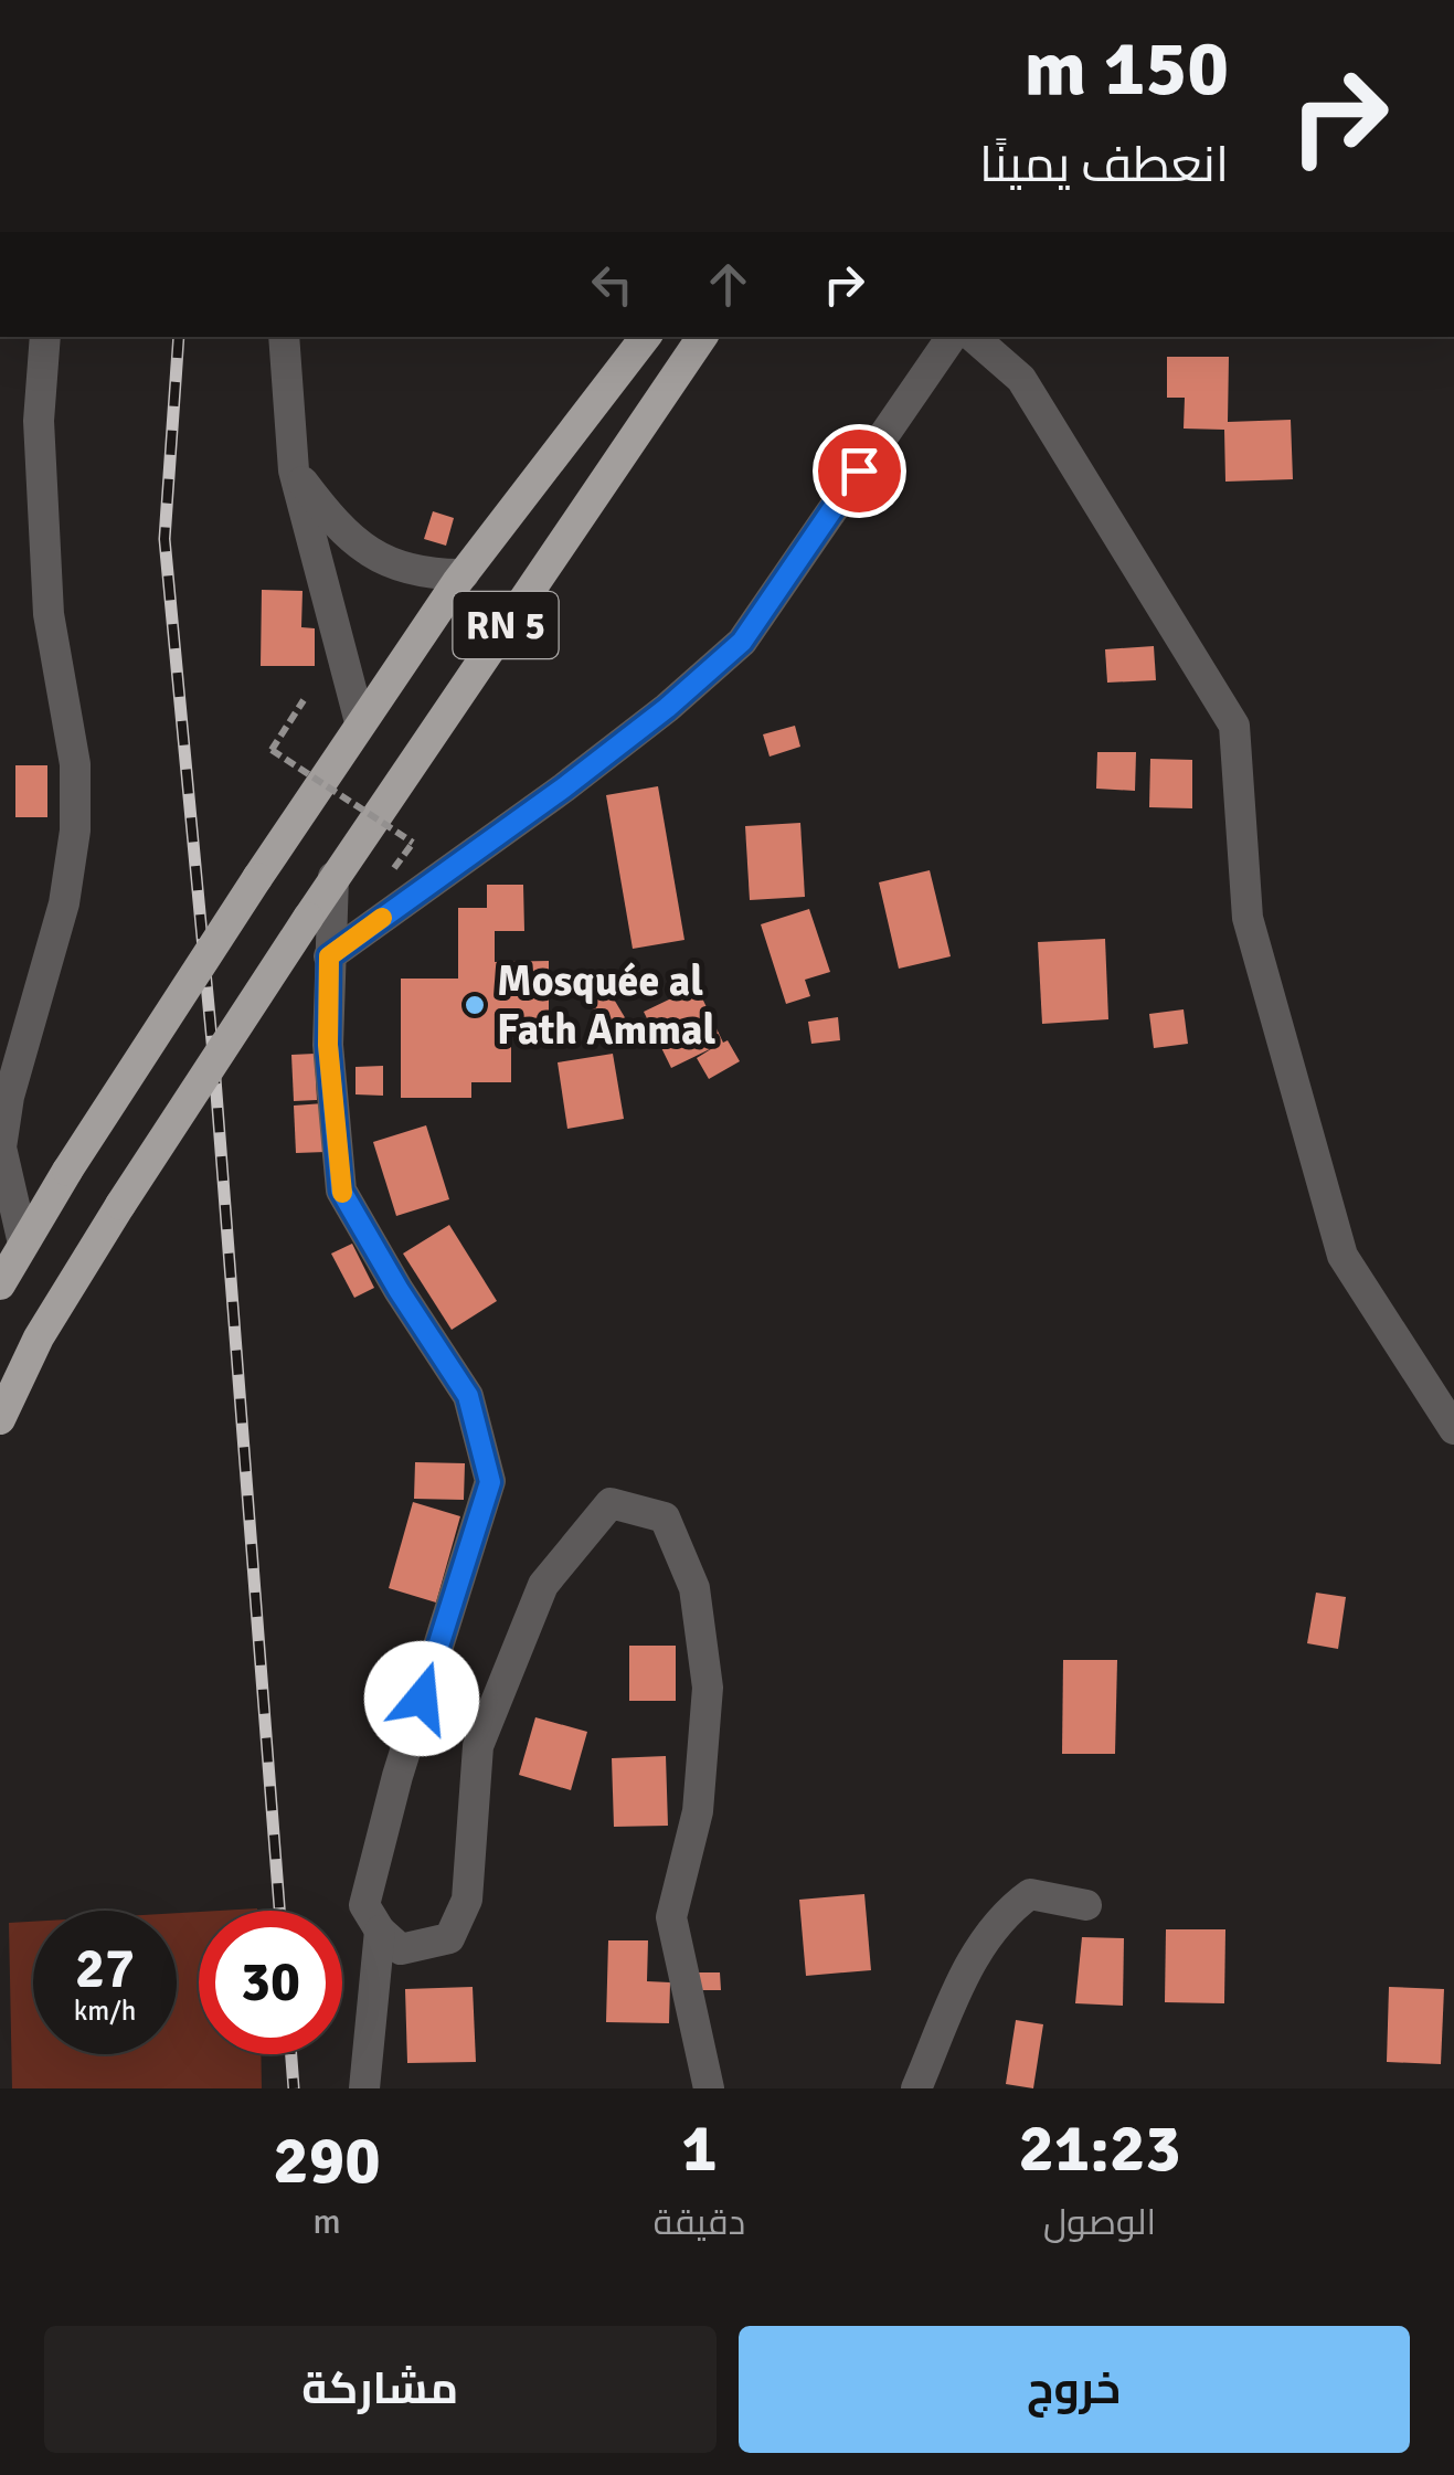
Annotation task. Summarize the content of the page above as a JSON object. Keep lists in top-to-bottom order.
{
  "streets": {
    "highway": ["RN 5"]
  },
  "places": ["Mosquée al Fath Ammal"],
  "page": {
    "turn": ["150 m", "انعطف يمينًا"],
    "speed": "27 km/h",
    "limit": "30",
    "eta": [
      "21:23",
      "الوصول",
      "1",
      "دقيقة",
      "290",
      "m"
    ],
    "buttons": ["خروج", "مشاركة"]
  }
}
